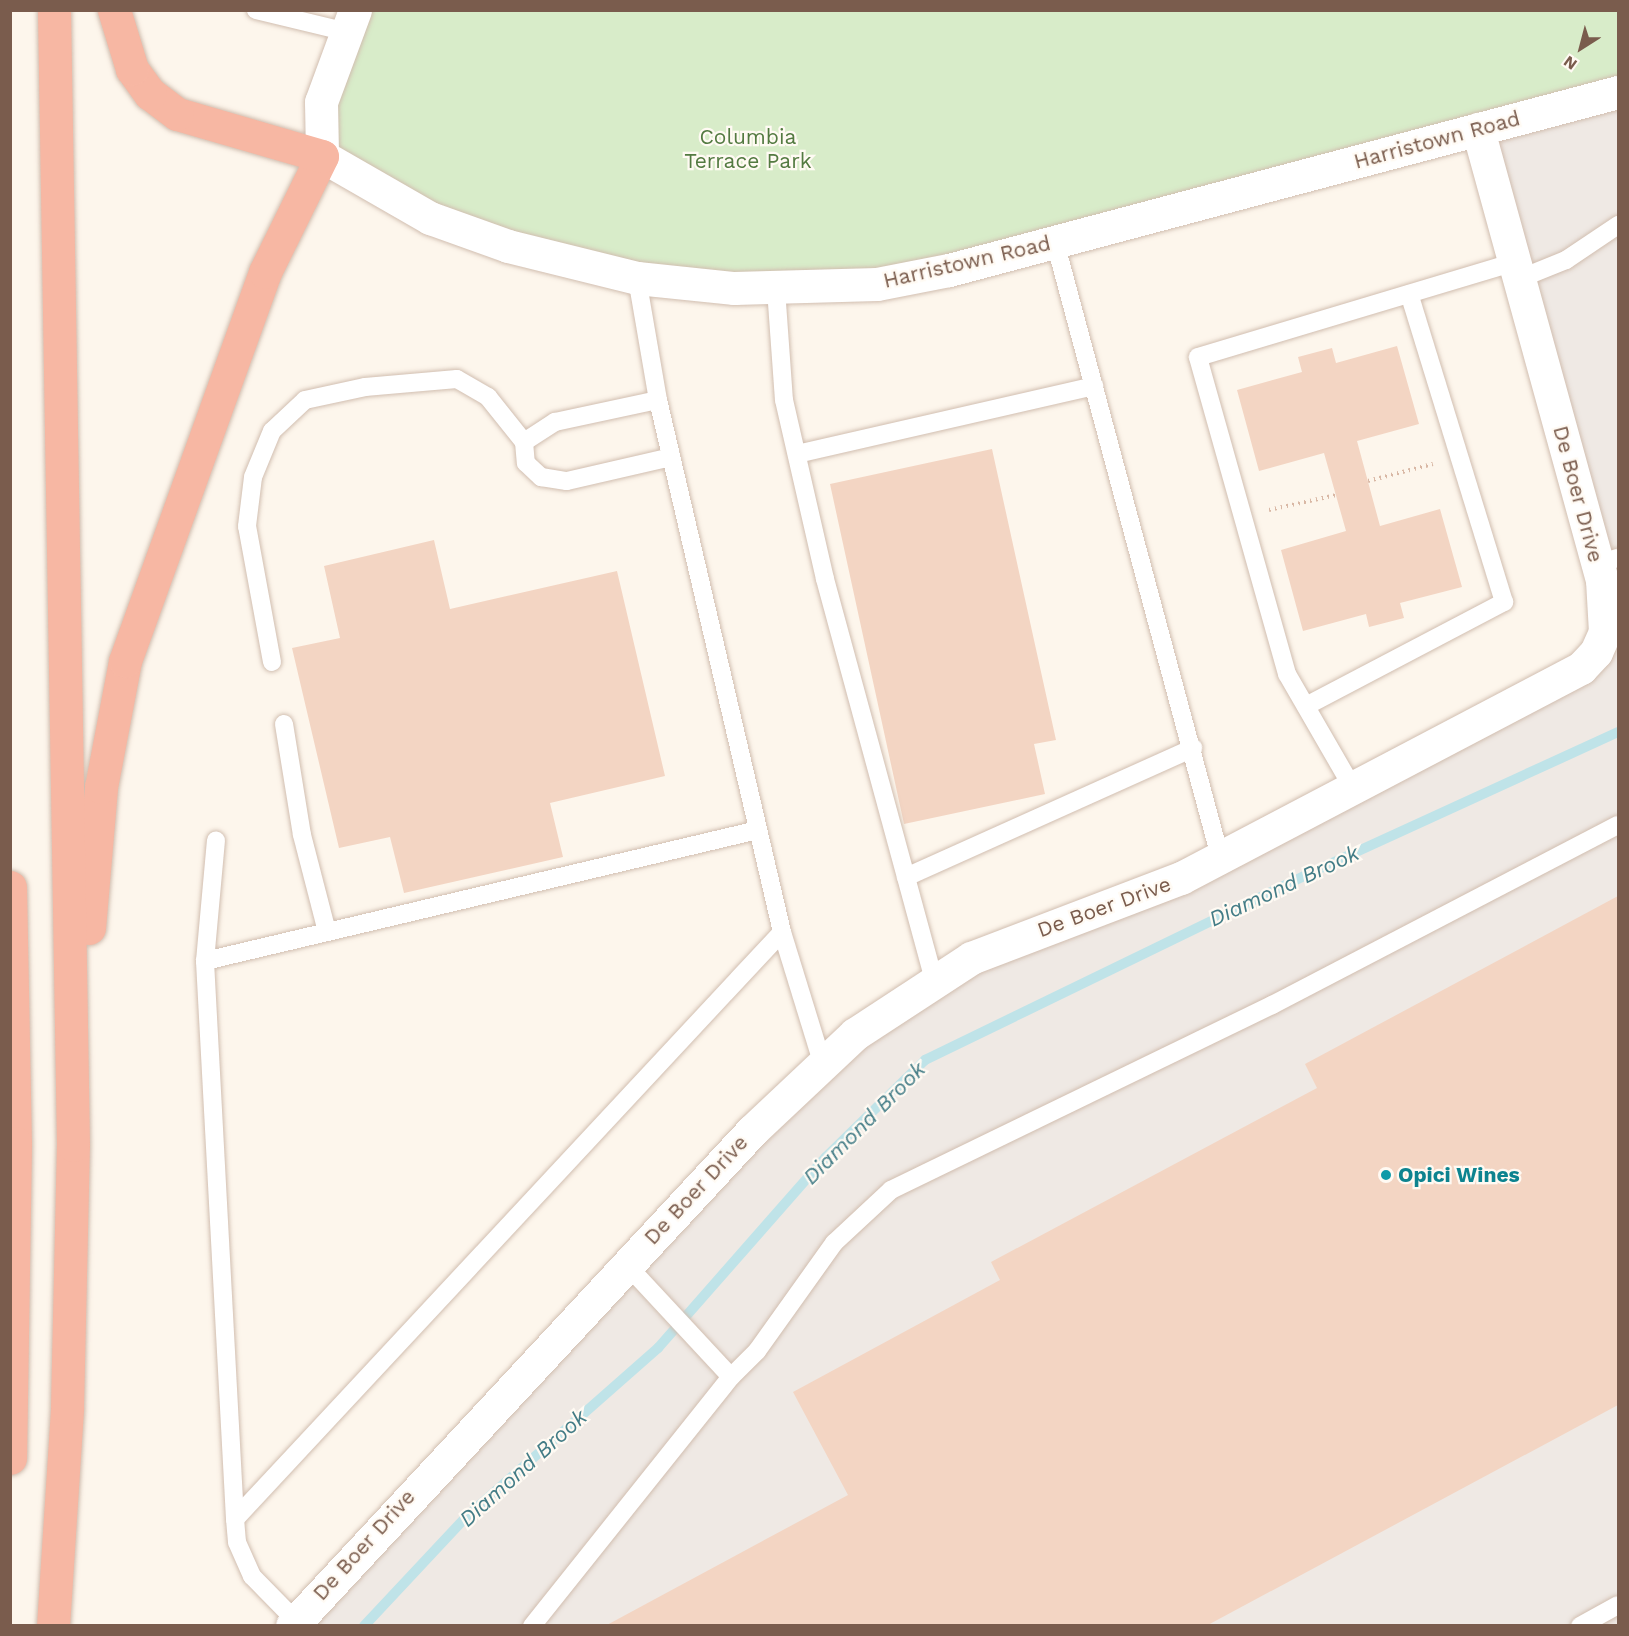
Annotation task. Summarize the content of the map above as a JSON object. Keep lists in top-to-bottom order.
{
  "streets": {
    "street": ["Harristown Road", "De Boer Drive"]
  },
  "crossings": [
    ["Harristown Road", "De Boer Drive"]
  ],
  "water": ["Diamond Brook"],
  "parks": ["Columbia Terrace Park"],
  "places": ["Opici Wines"],
  "north": "bottom left"
}
